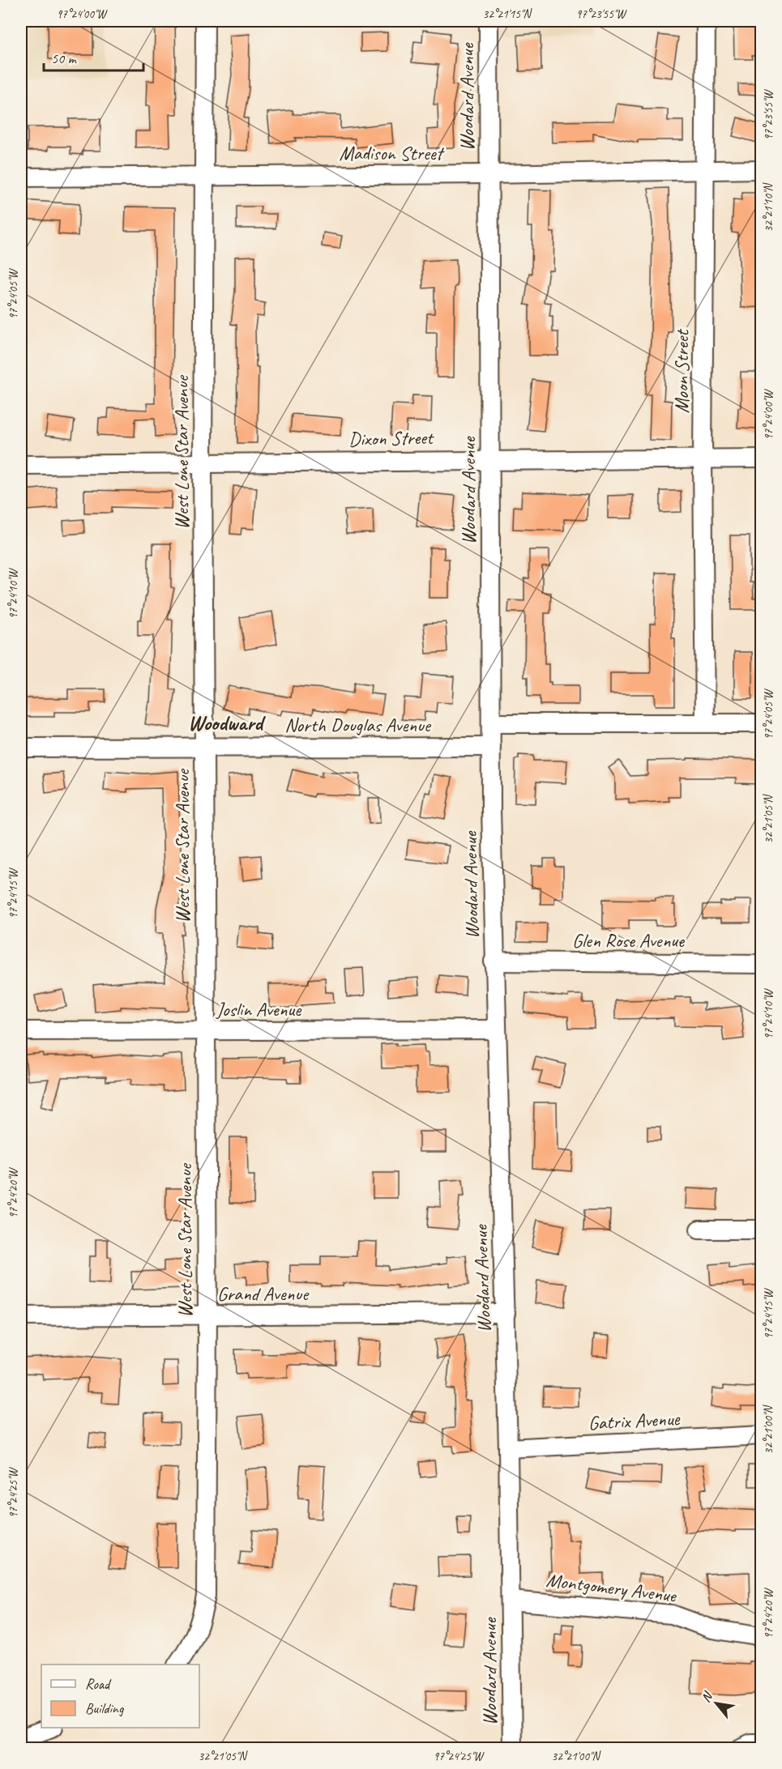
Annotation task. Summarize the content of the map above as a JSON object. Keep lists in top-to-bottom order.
{
  "streets": {
    "street": [
      "Woodard Avenue",
      "Madison Street",
      "Moon Street",
      "Dixon Street",
      "West Lone Star Avenue",
      "North Douglas Avenue",
      "Glen Rose Avenue",
      "Joslin Avenue",
      "Grand Avenue",
      "Gatrix Avenue",
      "Montgomery Avenue"
    ]
  },
  "crossings": [
    ["Woodard Avenue", "Madison Street"],
    ["Woodard Avenue", "Dixon Street"],
    ["Woodard Avenue", "North Douglas Avenue"],
    ["Woodard Avenue", "Glen Rose Avenue"],
    ["Woodard Avenue", "Joslin Avenue"],
    ["Woodard Avenue", "Grand Avenue"],
    ["Woodard Avenue", "Gatrix Avenue"],
    ["Woodard Avenue", "Montgomery Avenue"],
    ["Madison Street", "Moon Street"],
    ["Madison Street", "West Lone Star Avenue"],
    ["Moon Street", "Dixon Street"],
    ["Dixon Street", "West Lone Star Avenue"],
    ["West Lone Star Avenue", "North Douglas Avenue"],
    ["West Lone Star Avenue", "Joslin Avenue"],
    ["West Lone Star Avenue", "Grand Avenue"]
  ],
  "districts": ["Woodward"],
  "legend": ["Road", "Building"],
  "scale_bar": "50 m",
  "north": "top left",
  "coordinates": [
    "97°24'00\"W",
    "32°21'15\"N",
    "97°23'55\"W",
    "32°21'10\"N",
    "97°24'05\"W",
    "97°24'10\"W",
    "32°21'05\"N",
    "97°24'15\"W",
    "97°24'20\"W",
    "32°21'00\"N",
    "97°24'25\"W"
  ]
}
